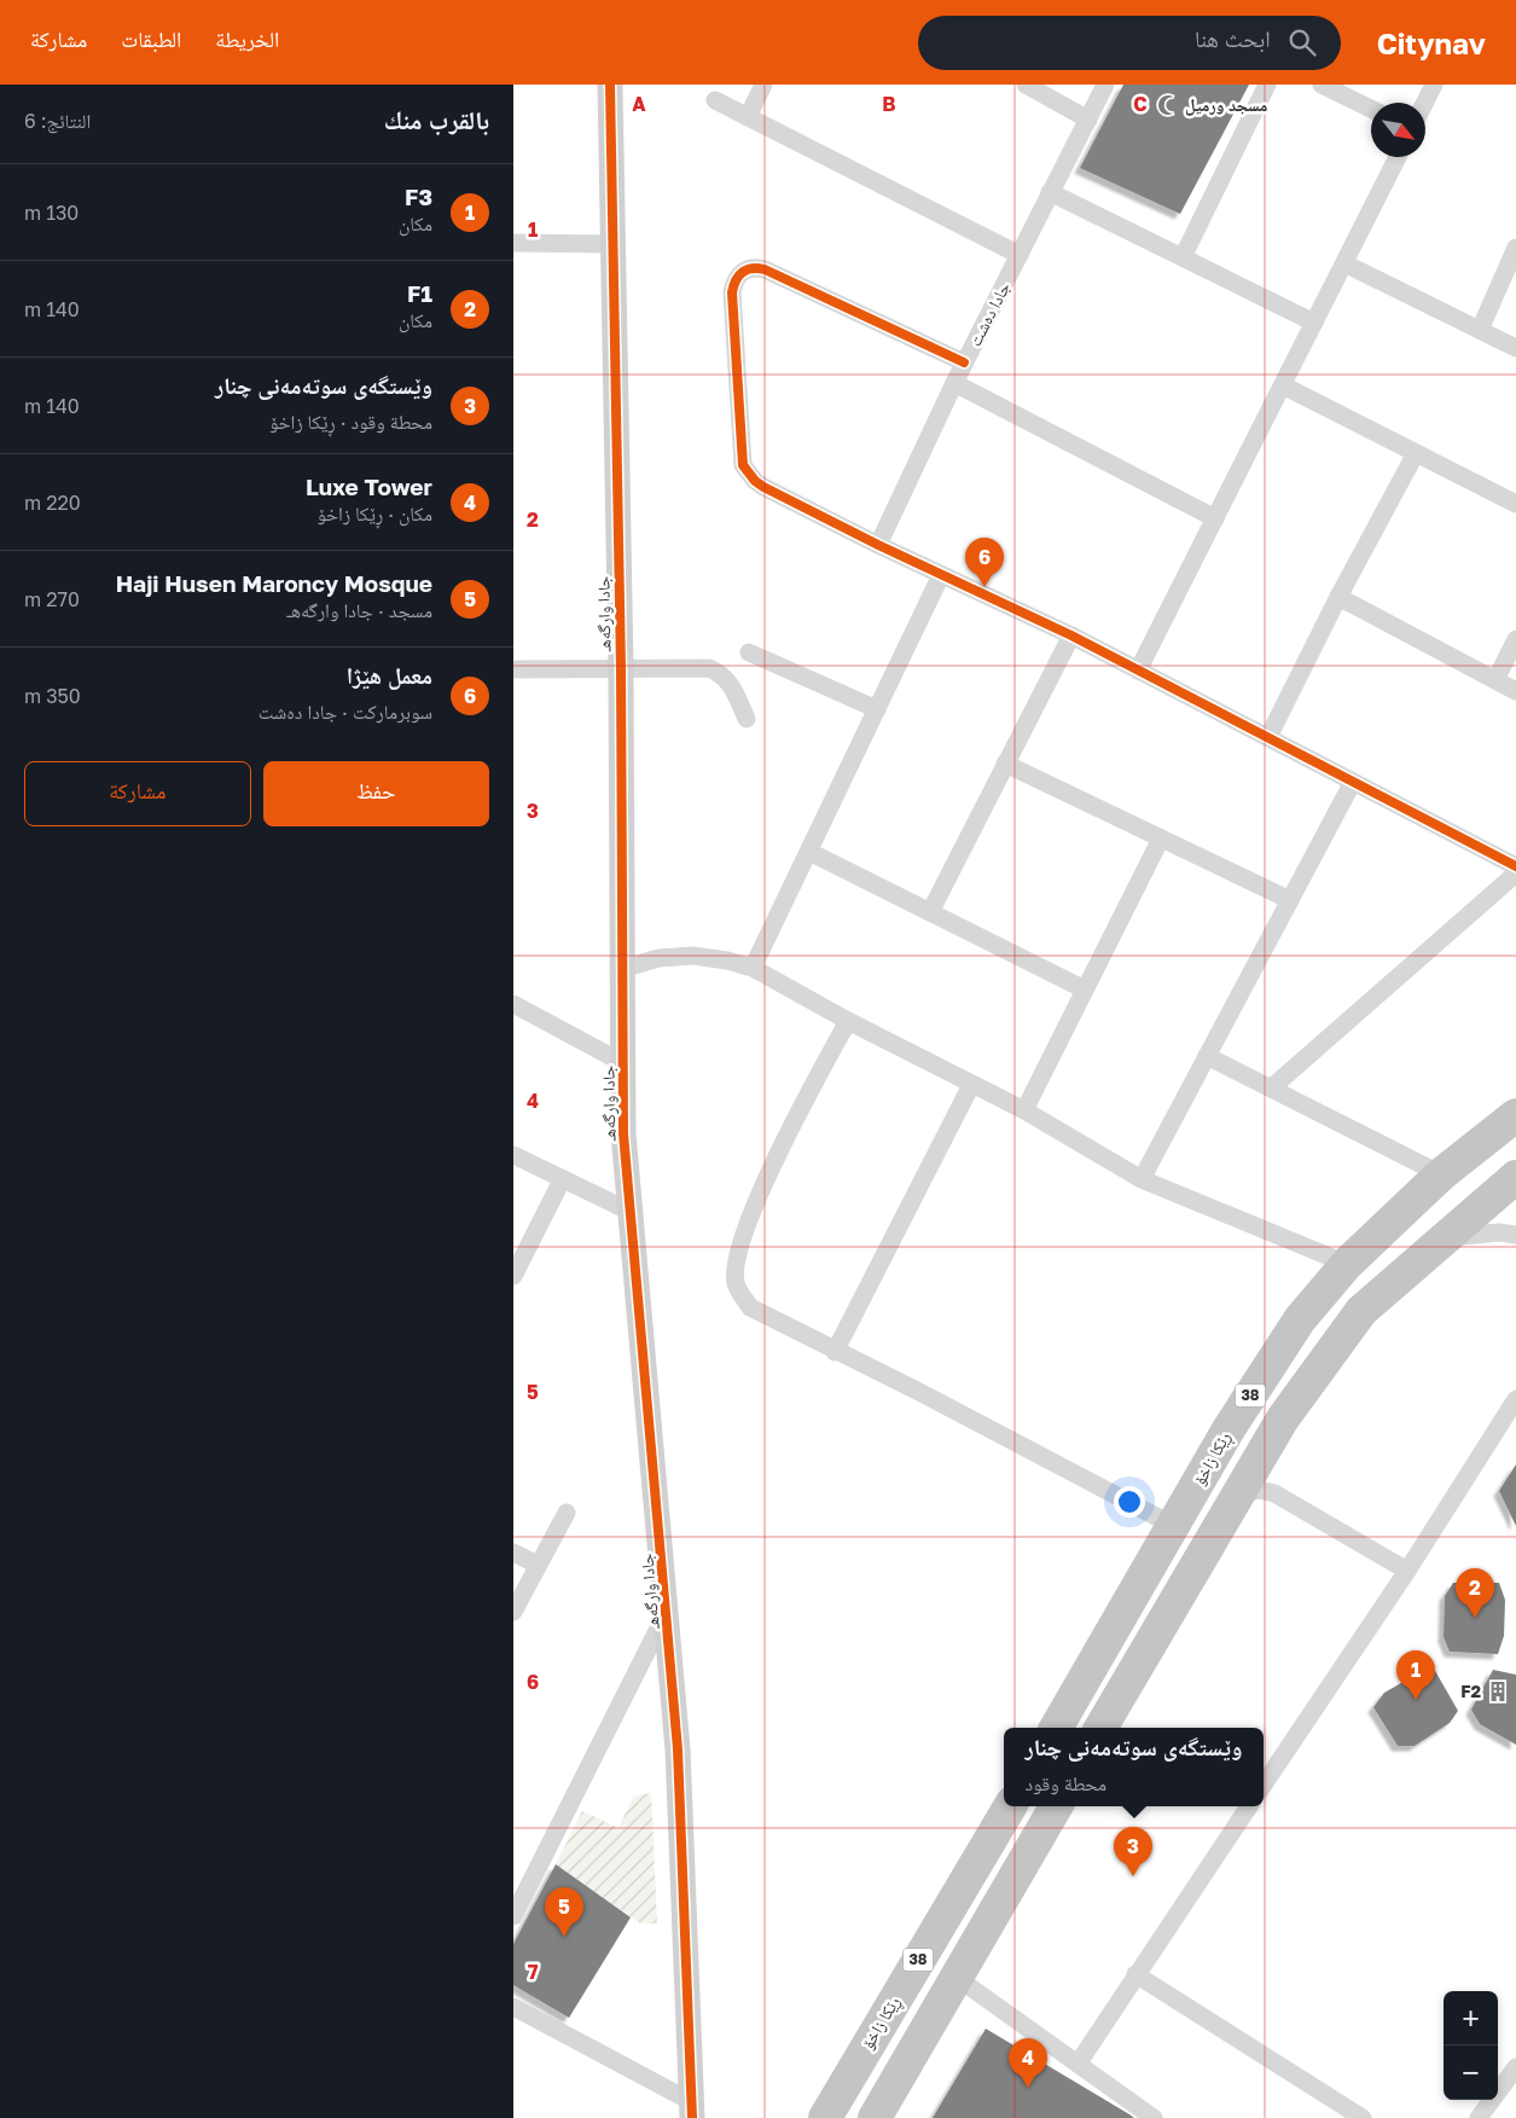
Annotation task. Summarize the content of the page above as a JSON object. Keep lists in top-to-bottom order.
{
  "streets": {
    "highway": ["38", "ڕێکا زاخۆ"],
    "street": ["جادا دەشت", "جادا وارگه‌هـ"]
  },
  "places": {
    "mosque": ["مسجد ورميل"],
    "building": ["F2"]
  },
  "north": "bottom right",
  "page": {
    "header": "Citynav",
    "search": "ابحث هنا",
    "nav": ["الخريطة", "الطبقات", "مشاركة"],
    "heading": ["بالقرب منك", "النتائج: 6"],
    "list": [
      {
        "mark": "1",
        "name": "F3",
        "note": "مكان",
        "value": "130 m"
      },
      {
        "mark": "2",
        "name": "F1",
        "note": "مكان",
        "value": "140 m"
      },
      {
        "mark": "3",
        "name": "وێستگەی سوتەمەنی چنار",
        "note": "محطة وقود · ڕێکا زاخۆ",
        "value": "140 m"
      },
      {
        "mark": "4",
        "name": "Luxe Tower",
        "note": "مكان · ڕێکا زاخۆ",
        "value": "220 m"
      },
      {
        "mark": "5",
        "name": "Haji Husen Maroncy Mosque",
        "note": "مسجد · جادا وارگه‌هـ",
        "value": "270 m"
      },
      {
        "mark": "6",
        "name": "معمل ھێژا",
        "note": "سوبرماركت · جادا دەشت",
        "value": "350 m"
      }
    ],
    "pins": [
      "6",
      "2",
      "1",
      "3",
      "5",
      "4"
    ],
    "buttons": ["حفظ", "مشاركة"],
    "popup": ["وێستگەی سوتەمەنی چنار", "محطة وقود"],
    "map_buttons": ["+", "−"]
  },
  "grid": {
    "columns": ["A", "B", "C"],
    "rows": [
      "1",
      "2",
      "3",
      "4",
      "5",
      "6",
      "7"
    ]
  }
}
